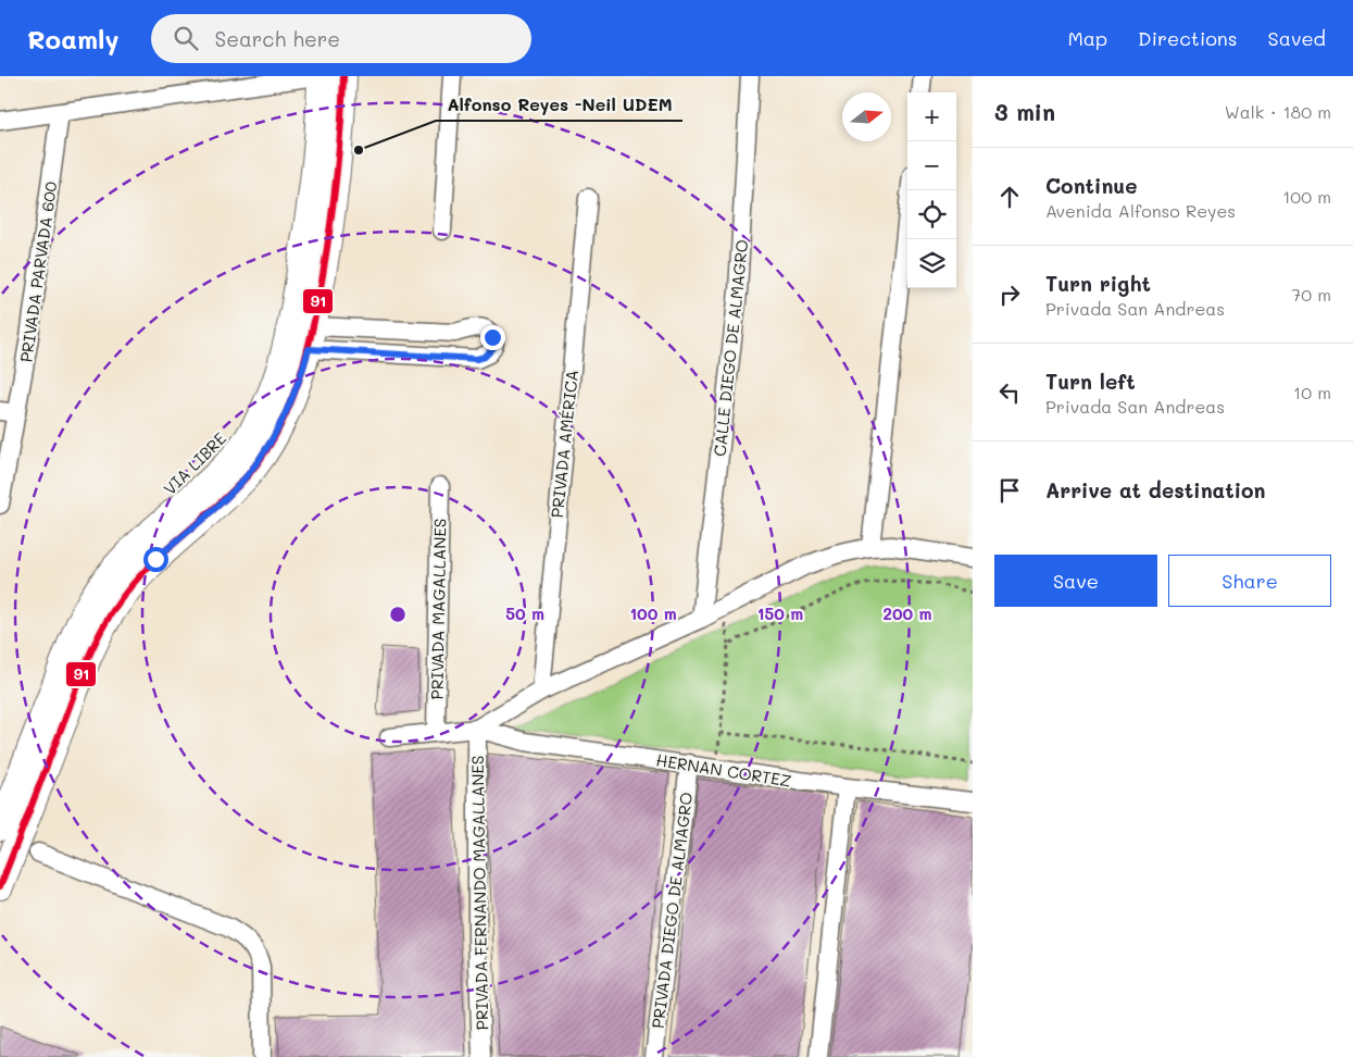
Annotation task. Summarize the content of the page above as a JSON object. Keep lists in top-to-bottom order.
{
  "streets": {
    "street": [
      "PRIVADA PARVADA 600",
      "CALLE DIEGO DE ALMAGRO",
      "PRIVADA AMÉRICA",
      "PRIVADA MAGALLANES",
      "HERNAN CORTEZ",
      "PRIVADA FERNANDO MAGALLANES",
      "PRIVADA DIEGO DE ALMAGRO"
    ]
  },
  "crossings": [
    ["HERNAN CORTEZ", "PRIVADA FERNANDO MAGALLANES"],
    ["HERNAN CORTEZ", "PRIVADA DIEGO DE ALMAGRO"]
  ],
  "places": ["Alfonso Reyes -Neil UDEM"],
  "lines": ["transit line 91"],
  "north": "right",
  "page": {
    "header": "Roamly",
    "search": "Search here",
    "nav": ["Map", "Directions", "Saved"],
    "heading": ["3 min", "Walk · 180 m"],
    "map_buttons": ["+", "−"],
    "list": [
      ["Continue", "Avenida Alfonso Reyes", "100 m"],
      ["Turn right", "Privada San Andreas", "70 m"],
      ["Turn left", "Privada San Andreas", "10 m"],
      "Arrive at destination"
    ],
    "buttons": ["Save", "Share"]
  },
  "rings": [
    "50 m",
    "100 m",
    "150 m",
    "200 m"
  ]
}
